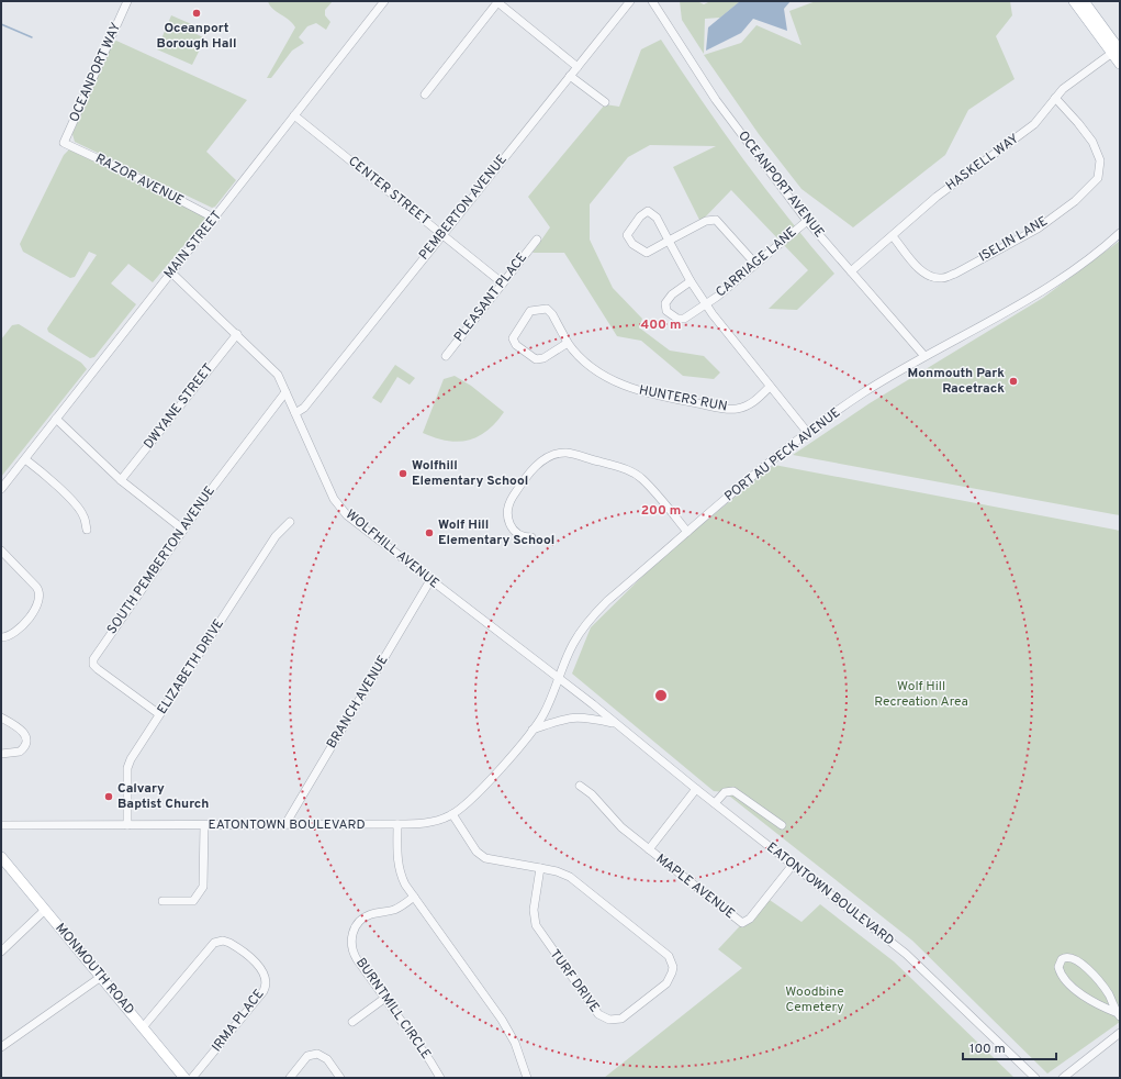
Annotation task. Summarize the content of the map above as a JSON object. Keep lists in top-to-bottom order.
{
  "streets": {
    "main road": ["MONMOUTH ROAD"],
    "street": [
      "OCEANPORT WAY",
      "HASKELL WAY",
      "RAZOR AVENUE",
      "OCEANPORT AVENUE",
      "CENTER STREET",
      "PEMBERTON AVENUE",
      "ISELIN LANE",
      "MAIN STREET",
      "CARRIAGE LANE",
      "PLEASANT PLACE",
      "HUNTERS RUN",
      "DWYANE STREET",
      "PORT AU PECK AVENUE",
      "WOLFHILL AVENUE",
      "SOUTH PEMBERTON AVENUE",
      "ELIZABETH DRIVE",
      "BRANCH AVENUE",
      "EATONTOWN BOULEVARD",
      "MAPLE AVENUE",
      "TURF DRIVE",
      "BURNTMILL CIRCLE",
      "IRMA PLACE"
    ]
  },
  "crossings": [
    ["OCEANPORT WAY", "RAZOR AVENUE"],
    ["HASKELL WAY", "OCEANPORT AVENUE"],
    ["HASKELL WAY", "ISELIN LANE"],
    ["RAZOR AVENUE", "MAIN STREET"],
    ["OCEANPORT AVENUE", "CARRIAGE LANE"],
    ["OCEANPORT AVENUE", "PORT AU PECK AVENUE"],
    ["CENTER STREET", "PEMBERTON AVENUE"],
    ["CENTER STREET", "MAIN STREET"],
    ["CENTER STREET", "PLEASANT PLACE"],
    ["PEMBERTON AVENUE", "WOLFHILL AVENUE"],
    ["MAIN STREET", "WOLFHILL AVENUE"],
    ["DWYANE STREET", "WOLFHILL AVENUE"],
    ["PORT AU PECK AVENUE", "WOLFHILL AVENUE"],
    ["PORT AU PECK AVENUE", "EATONTOWN BOULEVARD"],
    ["WOLFHILL AVENUE", "SOUTH PEMBERTON AVENUE"],
    ["WOLFHILL AVENUE", "BRANCH AVENUE"],
    ["WOLFHILL AVENUE", "EATONTOWN BOULEVARD"],
    ["SOUTH PEMBERTON AVENUE", "ELIZABETH DRIVE"],
    ["ELIZABETH DRIVE", "EATONTOWN BOULEVARD"],
    ["BRANCH AVENUE", "EATONTOWN BOULEVARD"],
    ["EATONTOWN BOULEVARD", "MAPLE AVENUE"],
    ["EATONTOWN BOULEVARD", "TURF DRIVE"],
    ["MONMOUTH ROAD", "IRMA PLACE"]
  ],
  "parks": ["Wolf Hill Recreation Area", "Woodbine Cemetery"],
  "places": [
    "Oceanport Borough Hall",
    "Monmouth Park Racetrack",
    "Wolfhill Elementary School",
    "Wolf Hill Elementary School",
    "Calvary Baptist Church"
  ],
  "scale_bar": "100 m",
  "rings": ["400 m", "200 m"]
}
